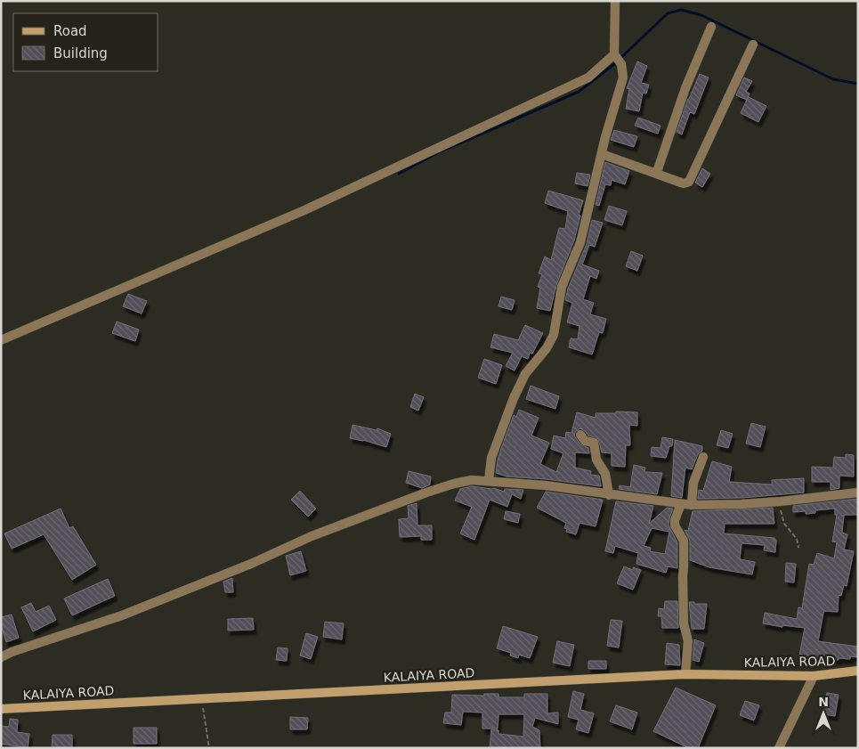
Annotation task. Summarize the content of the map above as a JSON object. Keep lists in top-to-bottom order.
{
  "streets": {
    "main road": ["KALAIYA ROAD"]
  },
  "legend": ["Road", "Building"],
  "north": "top"
}
